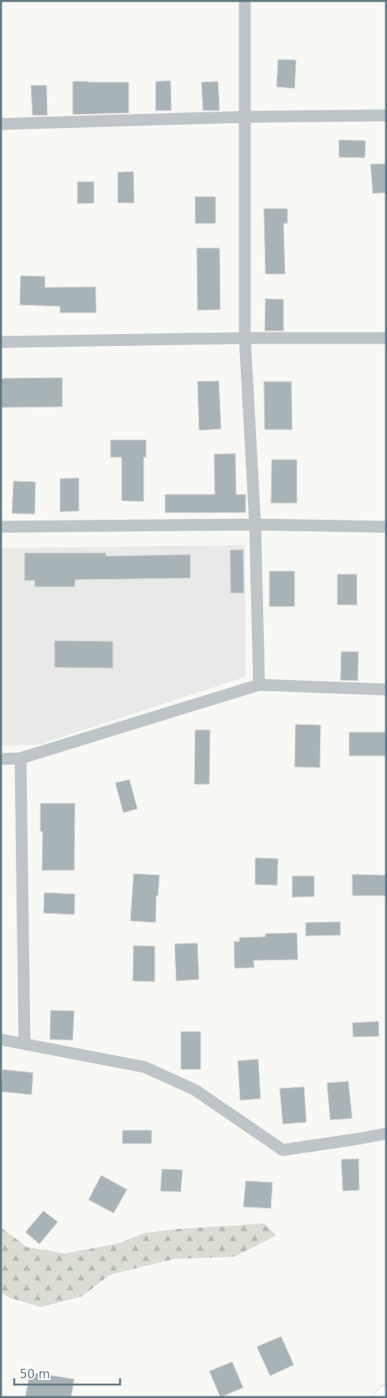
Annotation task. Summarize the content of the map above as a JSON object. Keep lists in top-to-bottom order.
{
  "scale_bar": "50 m"
}
